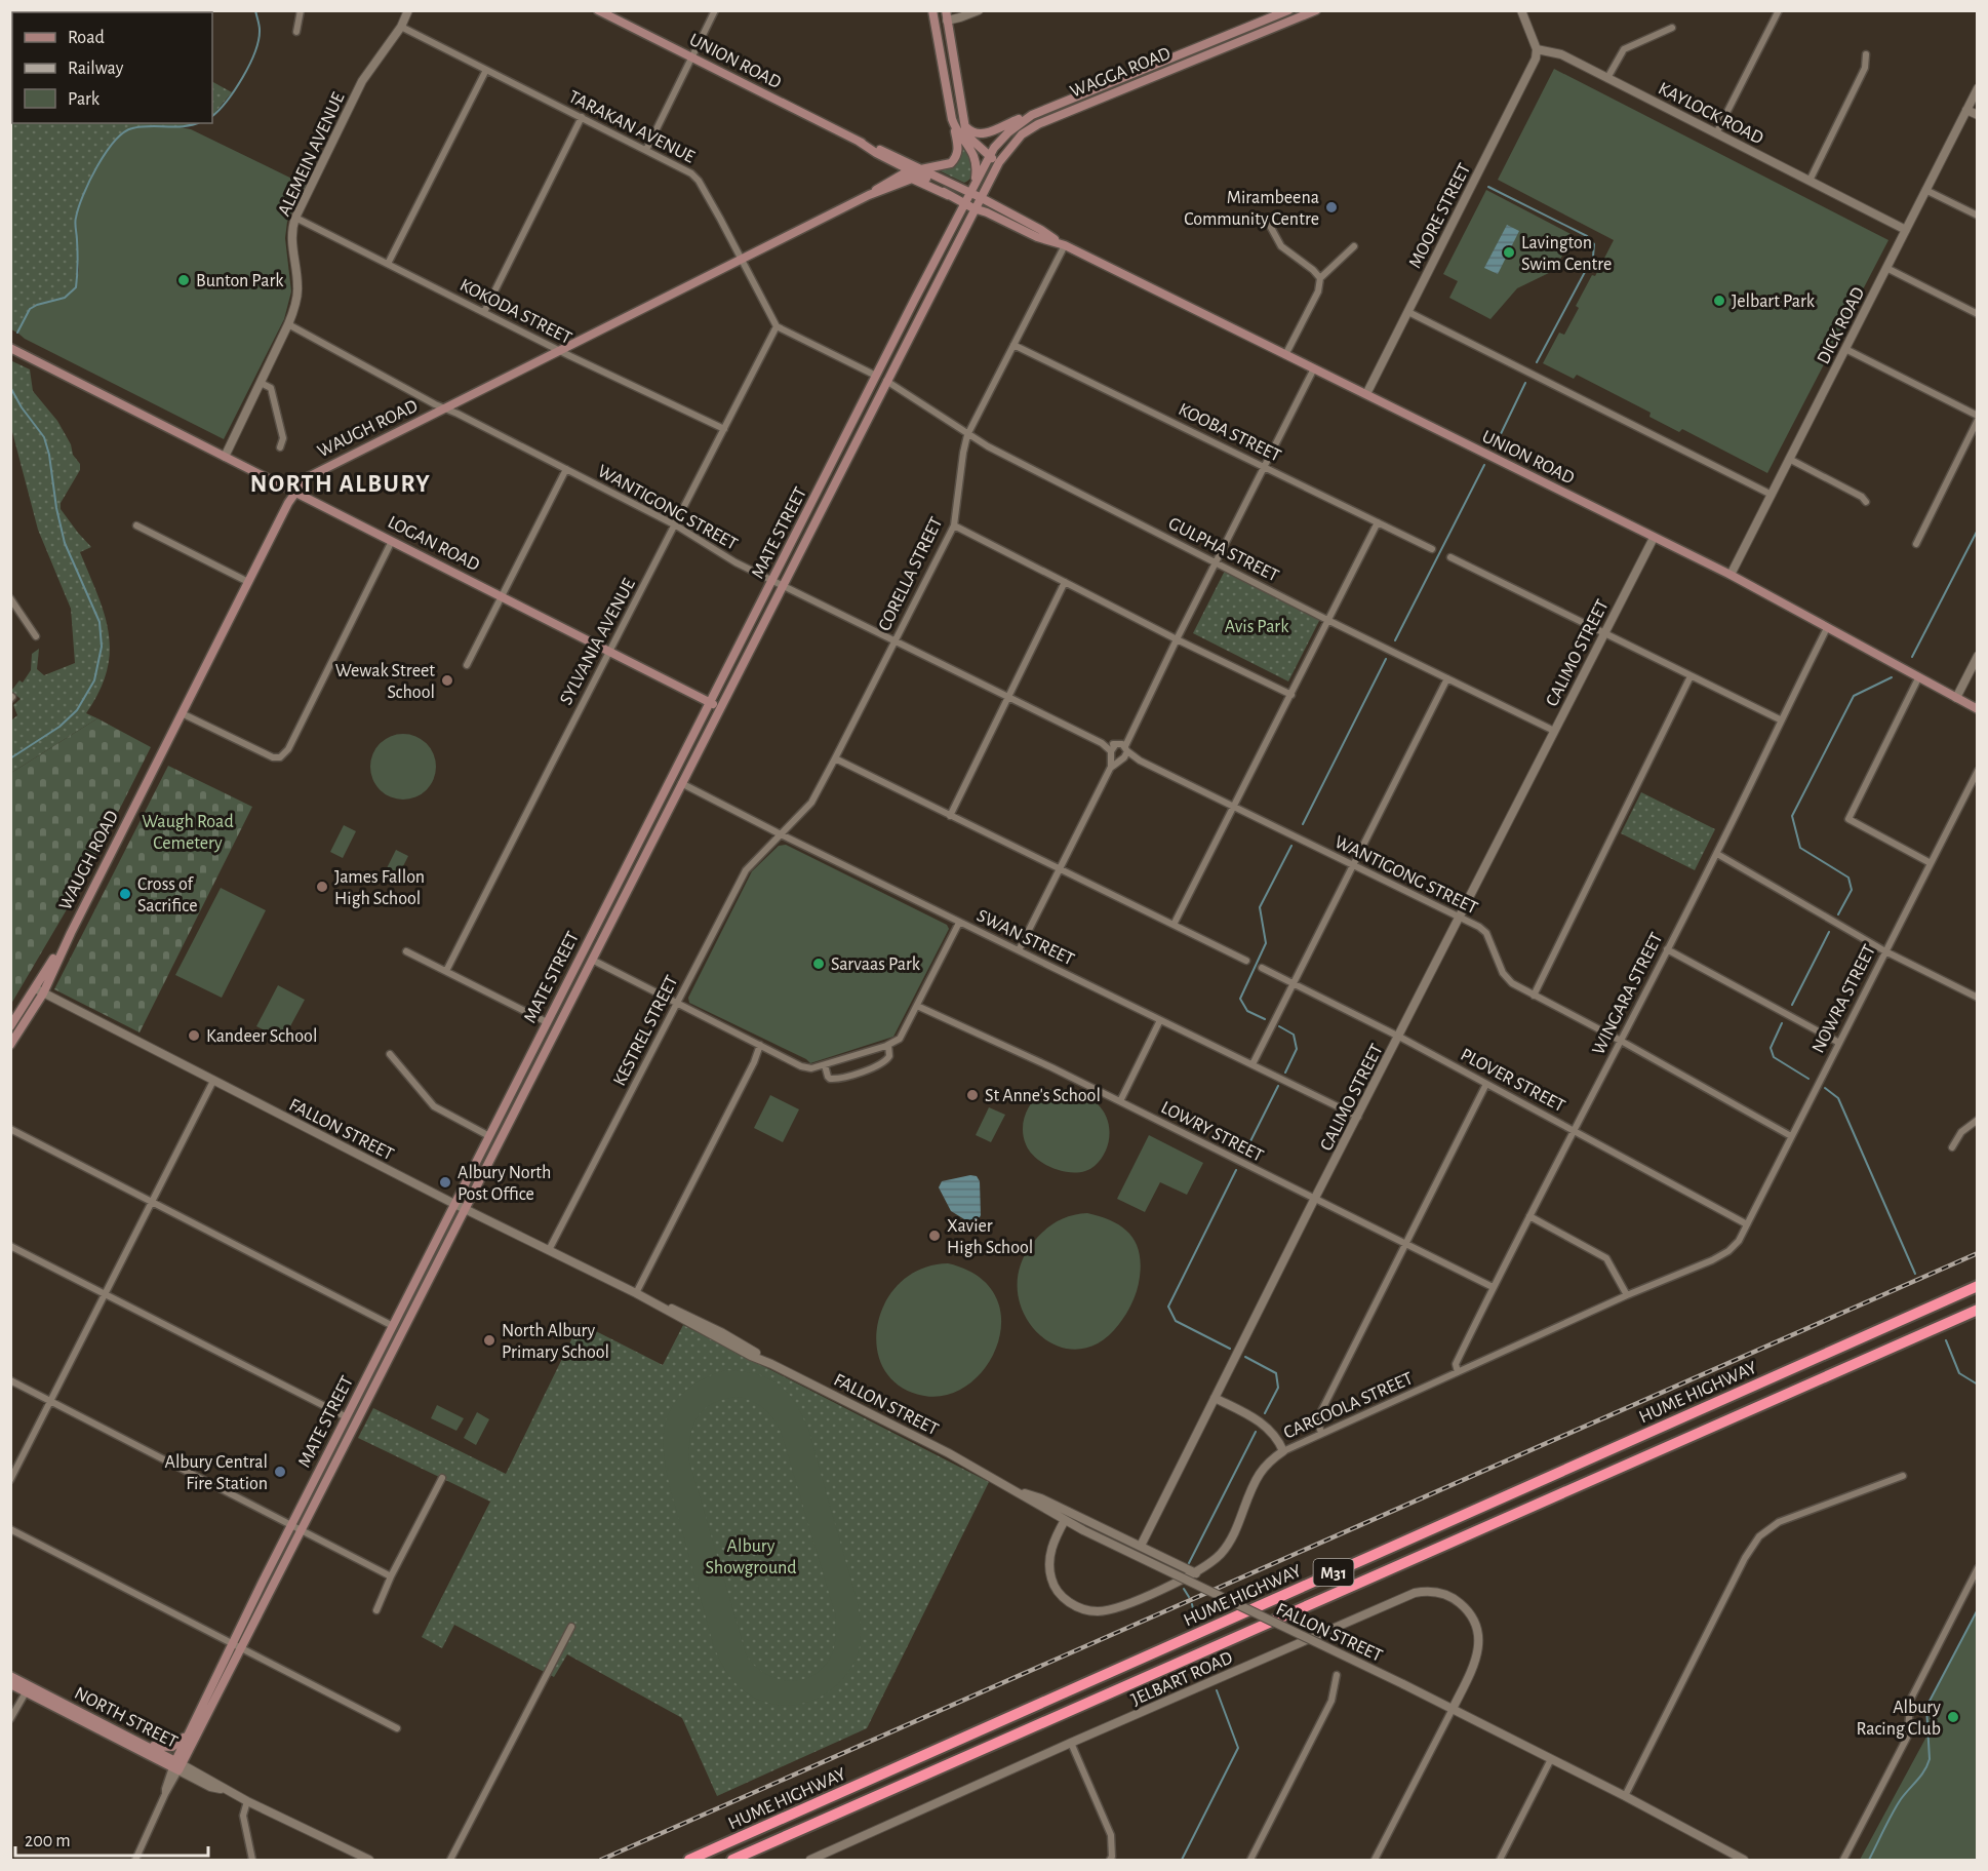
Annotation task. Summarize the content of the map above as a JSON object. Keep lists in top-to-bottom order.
{
  "streets": {
    "highway": ["HUME HIGHWAY", "M31"],
    "main road": [
      "UNION ROAD",
      "WAGGA ROAD",
      "WAUGH ROAD",
      "MATE STREET",
      "LOGAN ROAD",
      "NORTH STREET"
    ],
    "street": [
      "KAYLOCK ROAD",
      "TARAKAN AVENUE",
      "ALEMEIN AVENUE",
      "MOORE STREET",
      "KOKODA STREET",
      "DICK ROAD",
      "KOOBA STREET",
      "WANTIGONG STREET",
      "GULPHA STREET",
      "CORELLA STREET",
      "SYLVANIA AVENUE",
      "CALIMO STREET",
      "SWAN STREET",
      "WINGARA STREET",
      "NOWRA STREET",
      "KESTREL STREET",
      "PLOVER STREET",
      "FALLON STREET",
      "LOWRY STREET",
      "CARCOOLA STREET",
      "JELBART ROAD"
    ]
  },
  "crossings": [
    ["UNION ROAD", "WAGGA ROAD"],
    ["UNION ROAD", "MOORE STREET"],
    ["UNION ROAD", "DICK ROAD"],
    ["UNION ROAD", "WAUGH ROAD"],
    ["UNION ROAD", "MATE STREET"],
    ["UNION ROAD", "CORELLA STREET"],
    ["UNION ROAD", "CALIMO STREET"],
    ["UNION ROAD", "WINGARA STREET"],
    ["WAGGA ROAD", "MATE STREET"],
    ["KAYLOCK ROAD", "MOORE STREET"],
    ["KAYLOCK ROAD", "DICK ROAD"],
    ["TARAKAN AVENUE", "ALEMEIN AVENUE"],
    ["TARAKAN AVENUE", "WAUGH ROAD"],
    ["TARAKAN AVENUE", "SYLVANIA AVENUE"],
    ["ALEMEIN AVENUE", "KOKODA STREET"],
    ["ALEMEIN AVENUE", "WANTIGONG STREET"],
    ["ALEMEIN AVENUE", "LOGAN ROAD"],
    ["KOKODA STREET", "WAUGH ROAD"],
    ["KOKODA STREET", "SYLVANIA AVENUE"],
    ["WAUGH ROAD", "WANTIGONG STREET"],
    ["WAUGH ROAD", "LOGAN ROAD"],
    ["WAUGH ROAD", "FALLON STREET"],
    ["KOOBA STREET", "CORELLA STREET"],
    ["WANTIGONG STREET", "MATE STREET"],
    ["WANTIGONG STREET", "CORELLA STREET"],
    ["WANTIGONG STREET", "SYLVANIA AVENUE"],
    ["WANTIGONG STREET", "CALIMO STREET"],
    ["WANTIGONG STREET", "WINGARA STREET"],
    ["WANTIGONG STREET", "NOWRA STREET"],
    ["MATE STREET", "LOGAN ROAD"],
    ["MATE STREET", "GULPHA STREET"],
    ["MATE STREET", "SWAN STREET"],
    ["MATE STREET", "FALLON STREET"],
    ["MATE STREET", "NORTH STREET"],
    ["LOGAN ROAD", "SYLVANIA AVENUE"],
    ["GULPHA STREET", "CORELLA STREET"],
    ["GULPHA STREET", "CALIMO STREET"],
    ["CORELLA STREET", "SWAN STREET"],
    ["CORELLA STREET", "KESTREL STREET"],
    ["CALIMO STREET", "SWAN STREET"],
    ["CALIMO STREET", "PLOVER STREET"],
    ["CALIMO STREET", "LOWRY STREET"],
    ["SWAN STREET", "KESTREL STREET"],
    ["WINGARA STREET", "PLOVER STREET"],
    ["WINGARA STREET", "LOWRY STREET"],
    ["WINGARA STREET", "CARCOOLA STREET"],
    ["NOWRA STREET", "PLOVER STREET"],
    ["NOWRA STREET", "CARCOOLA STREET"],
    ["KESTREL STREET", "FALLON STREET"],
    ["FALLON STREET", "CARCOOLA STREET"],
    ["FALLON STREET", "JELBART ROAD"]
  ],
  "districts": ["NORTH ALBURY"],
  "parks": ["Avis Park", "Waugh Road Cemetery", "Albury Showground"],
  "places": [
    "Mirambeena Community Centre",
    "Lavington Swim Centre",
    "Bunton Park",
    "Jelbart Park",
    "Wewak Street School",
    "James Fallon High School",
    "Cross of Sacrifice",
    "Sarvaas Park",
    "Kandeer School",
    "St Anne's School",
    "Albury North Post Office",
    "Xavier High School",
    "North Albury Primary School",
    "Albury Central Fire Station",
    "Albury Racing Club"
  ],
  "legend": ["Road", "Railway", "Park"],
  "scale_bar": "200 m"
}
